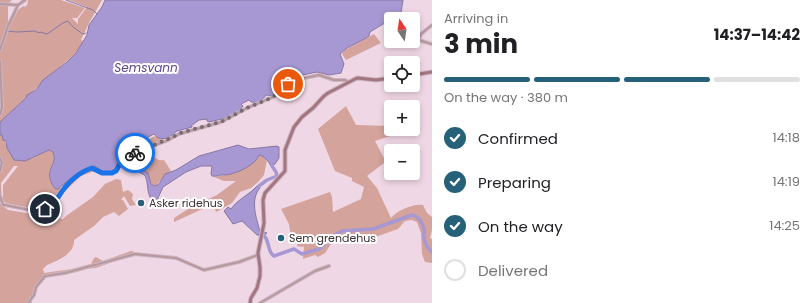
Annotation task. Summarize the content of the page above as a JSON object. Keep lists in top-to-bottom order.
{
  "water": ["Semsvann"],
  "places": ["Asker ridehus", "Sem grendehus"],
  "north": "top",
  "page": {
    "heading": ["3 min", "Arriving in", "14:37–14:42"],
    "map_buttons": ["+", "−"],
    "bar": "On the way · 380 m",
    "list": [
      ["Confirmed", "14:18"],
      ["Preparing", "14:19"],
      ["On the way", "14:25"],
      "Delivered"
    ]
  }
}
